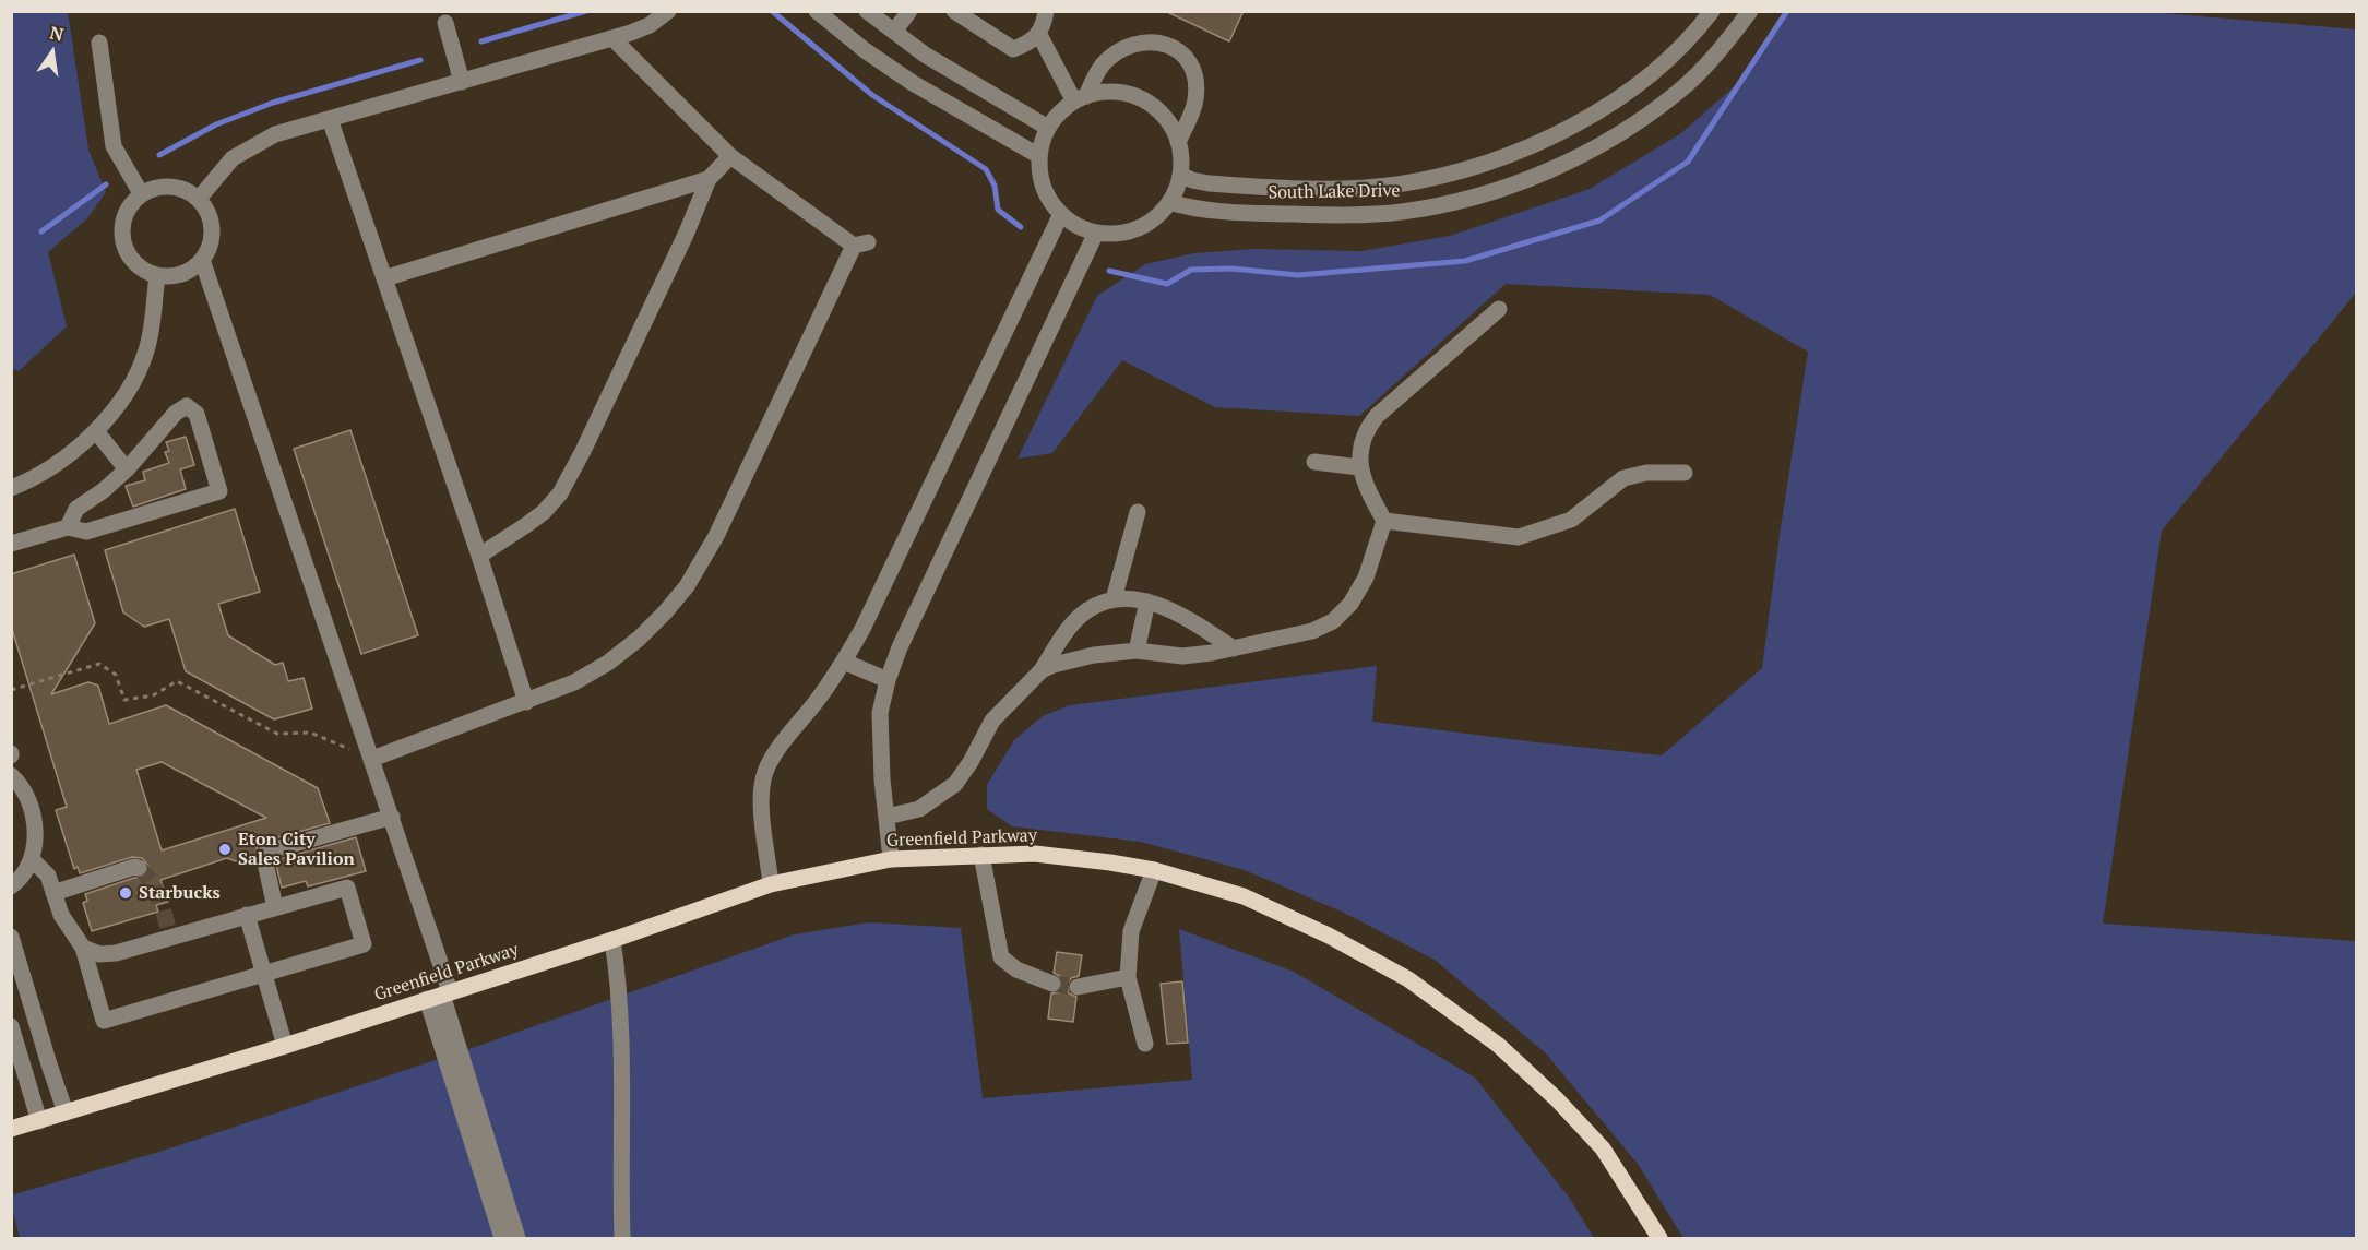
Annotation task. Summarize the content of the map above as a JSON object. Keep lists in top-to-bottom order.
{
  "streets": {
    "main road": ["Greenfield Parkway"],
    "street": ["South Lake Drive"]
  },
  "places": ["Eton City Sales Pavilion", "Starbucks"],
  "north": "top"
}
